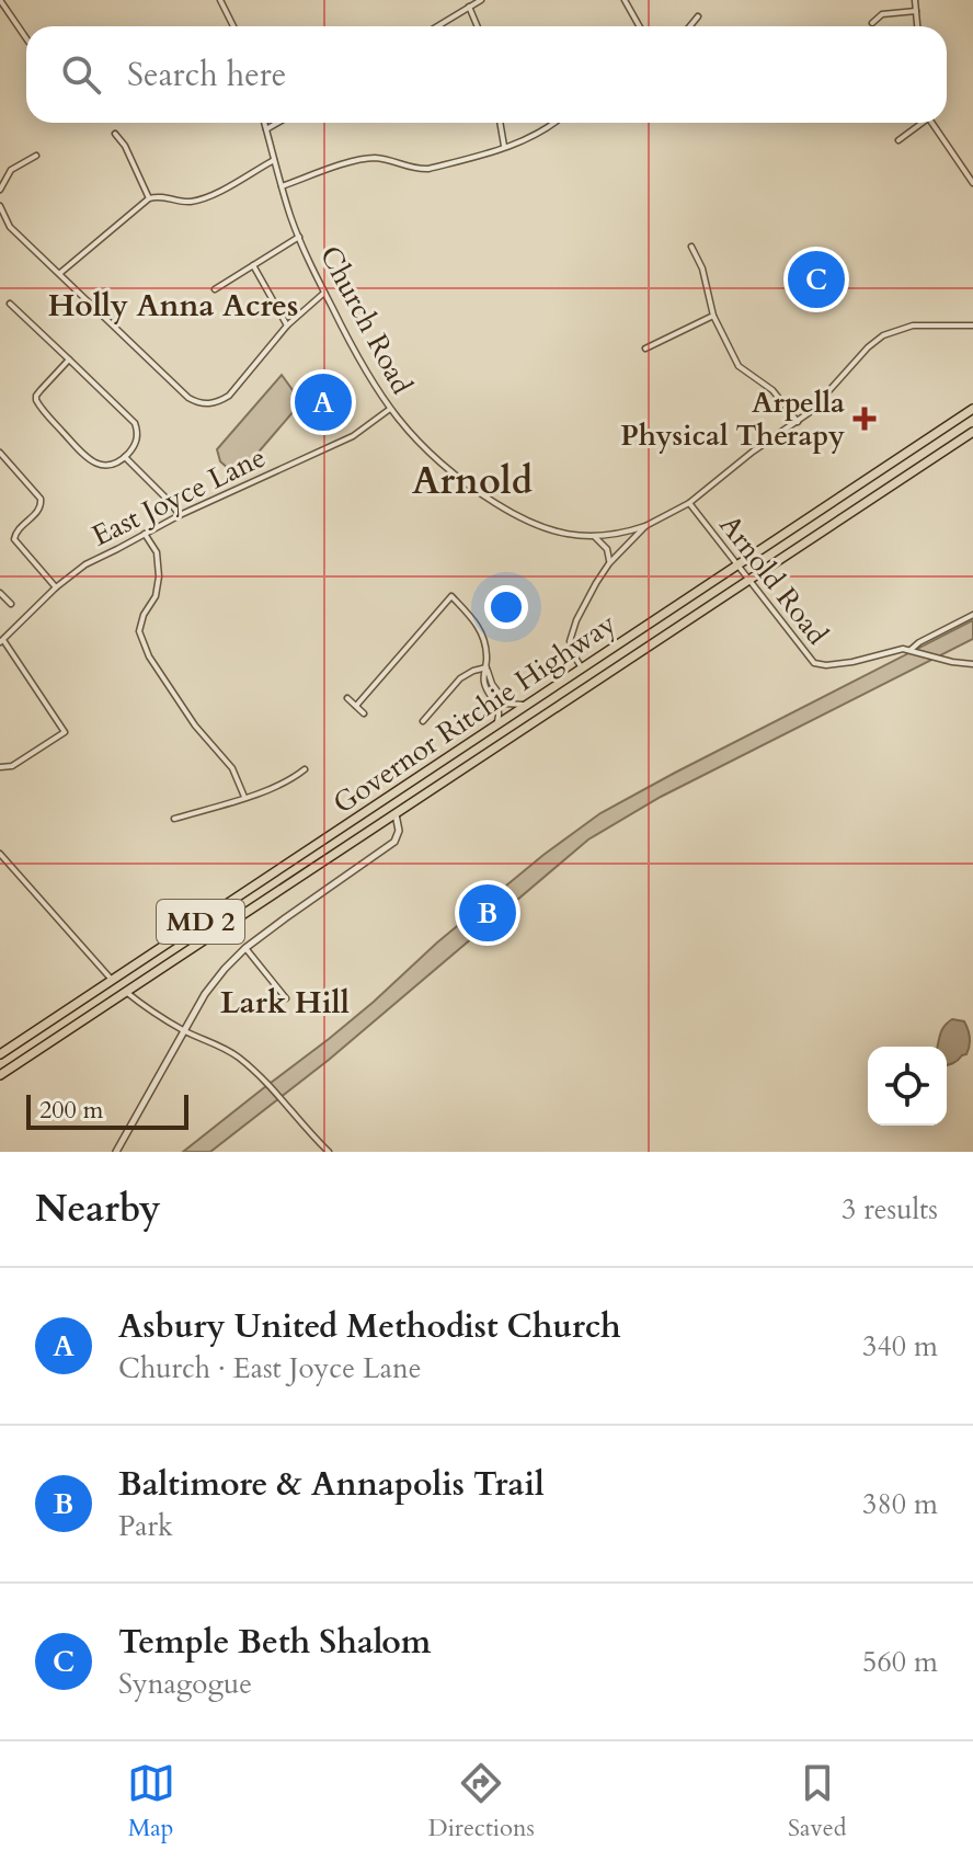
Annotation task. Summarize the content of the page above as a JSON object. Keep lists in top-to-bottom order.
{
  "streets": {
    "highway": ["Governor Ritchie Highway", "MD 2"],
    "street": ["Church Road", "East Joyce Lane", "Arnold Road"]
  },
  "crossings": [
    ["Church Road", "East Joyce Lane"],
    ["Arnold Road", "Governor Ritchie Highway"]
  ],
  "districts": ["Holly Anna Acres", "Arnold", "Lark Hill"],
  "places": {
    "health": ["Arpella Physical Therapy"]
  },
  "scale_bar": "200 m",
  "page": {
    "search": "Search here",
    "pins": ["C", "A", "B"],
    "scale": "200 m",
    "heading": ["Nearby", "3 results"],
    "list": [
      {
        "mark": "A",
        "name": "Asbury United Methodist Church",
        "note": "Church · East Joyce Lane",
        "value": "340 m"
      },
      {
        "mark": "B",
        "name": "Baltimore & Annapolis Trail",
        "note": "Park",
        "value": "380 m"
      },
      {
        "mark": "C",
        "name": "Temple Beth Shalom",
        "note": "Synagogue",
        "value": "560 m"
      }
    ],
    "nav": ["Map", "Directions", "Saved"]
  }
}
